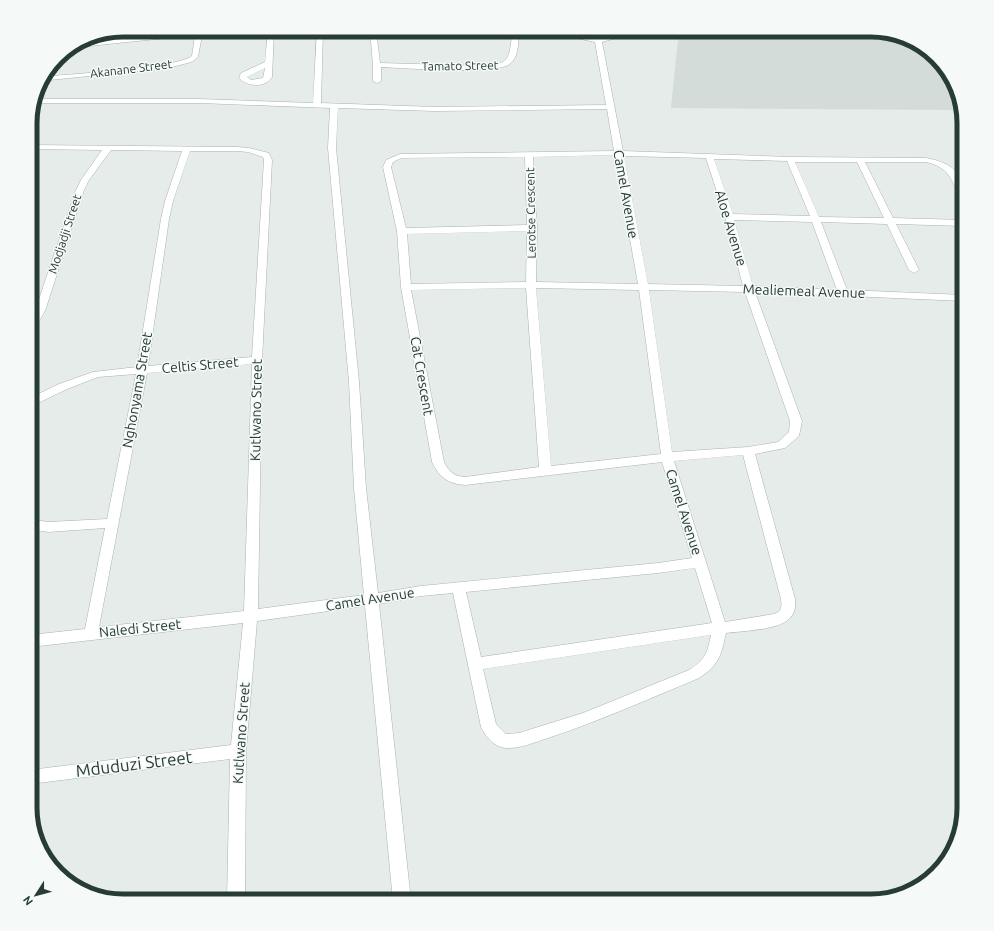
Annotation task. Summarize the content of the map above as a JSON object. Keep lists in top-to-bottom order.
{
  "streets": {
    "street": [
      "Tamato Street",
      "Akanane Street",
      "Camel Avenue",
      "Lerotse Crescent",
      "Aloe Avenue",
      "Modjadji Street",
      "Mealiemeal Avenue",
      "Celtis Street",
      "Cat Crescent",
      "Nghonyama Street",
      "Kutlwano Street",
      "Naledi Street",
      "Mduduzi Street"
    ]
  },
  "crossings": [
    ["Camel Avenue", "Aloe Avenue"],
    ["Camel Avenue", "Mealiemeal Avenue"],
    ["Camel Avenue", "Cat Crescent"],
    ["Camel Avenue", "Kutlwano Street"],
    ["Camel Avenue", "Naledi Street"],
    ["Lerotse Crescent", "Cat Crescent"],
    ["Aloe Avenue", "Mealiemeal Avenue"],
    ["Aloe Avenue", "Cat Crescent"],
    ["Modjadji Street", "Kutlwano Street"],
    ["Celtis Street", "Nghonyama Street"],
    ["Celtis Street", "Kutlwano Street"],
    ["Nghonyama Street", "Kutlwano Street"],
    ["Nghonyama Street", "Naledi Street"],
    ["Kutlwano Street", "Naledi Street"],
    ["Kutlwano Street", "Mduduzi Street"]
  ],
  "north": "bottom left"
}
